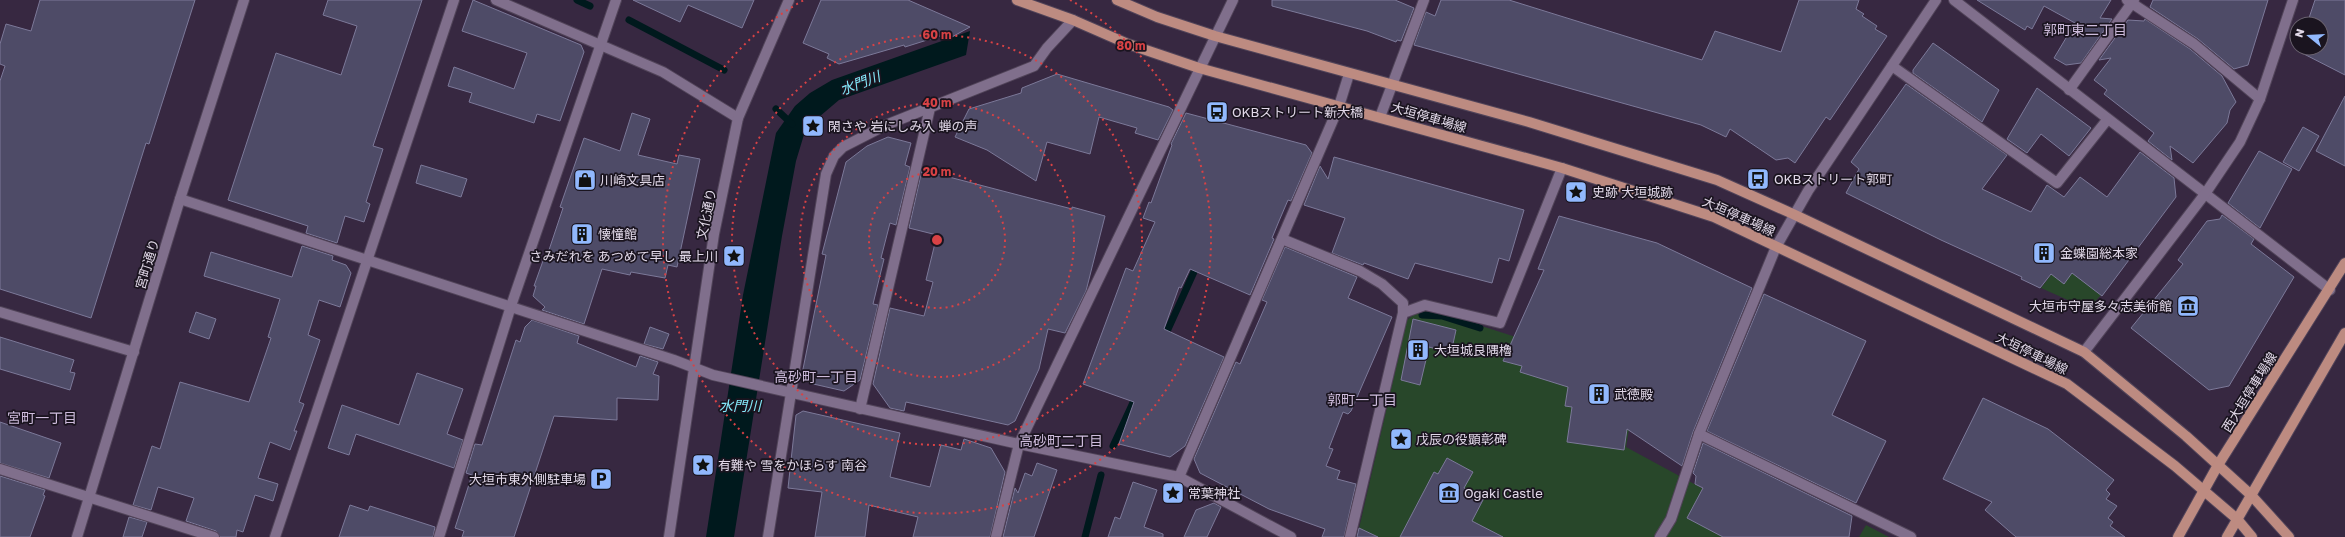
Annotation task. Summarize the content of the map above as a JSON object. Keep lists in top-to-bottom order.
{
  "streets": {
    "main road": ["大垣停車場線", "西大垣停車場線"],
    "street": ["文化通り", "宮町通り"]
  },
  "crossings": [
    ["大垣停車場線", "西大垣停車場線"]
  ],
  "districts": [
    "郭町東二丁目",
    "高砂町一丁目",
    "郭町一丁目",
    "宮町一丁目",
    "高砂町二丁目"
  ],
  "water": ["水門川"],
  "places": {
    "bus stop": ["OKBストリート新大橋", "OKBストリート郭町"],
    "place": [
      "閑さや 岩にしみ入 蝉の声",
      "史跡 大垣城跡",
      "さみだれを あつめて早し 最上川",
      "戊辰の役顕彰碑",
      "有難や 雪をかほらす 南谷",
      "常葉神社"
    ],
    "shop": ["川崎文具店"],
    "building": [
      "懐憧館",
      "金蝶園総本家",
      "大垣城艮隅櫓",
      "武徳殿"
    ],
    "museum": ["大垣市守屋多々志美術館", "Ogaki Castle"],
    "parking": ["大垣市東外側駐車場"]
  },
  "north": "left",
  "rings": [
    "60 m",
    "80 m",
    "40 m",
    "20 m"
  ]
}
